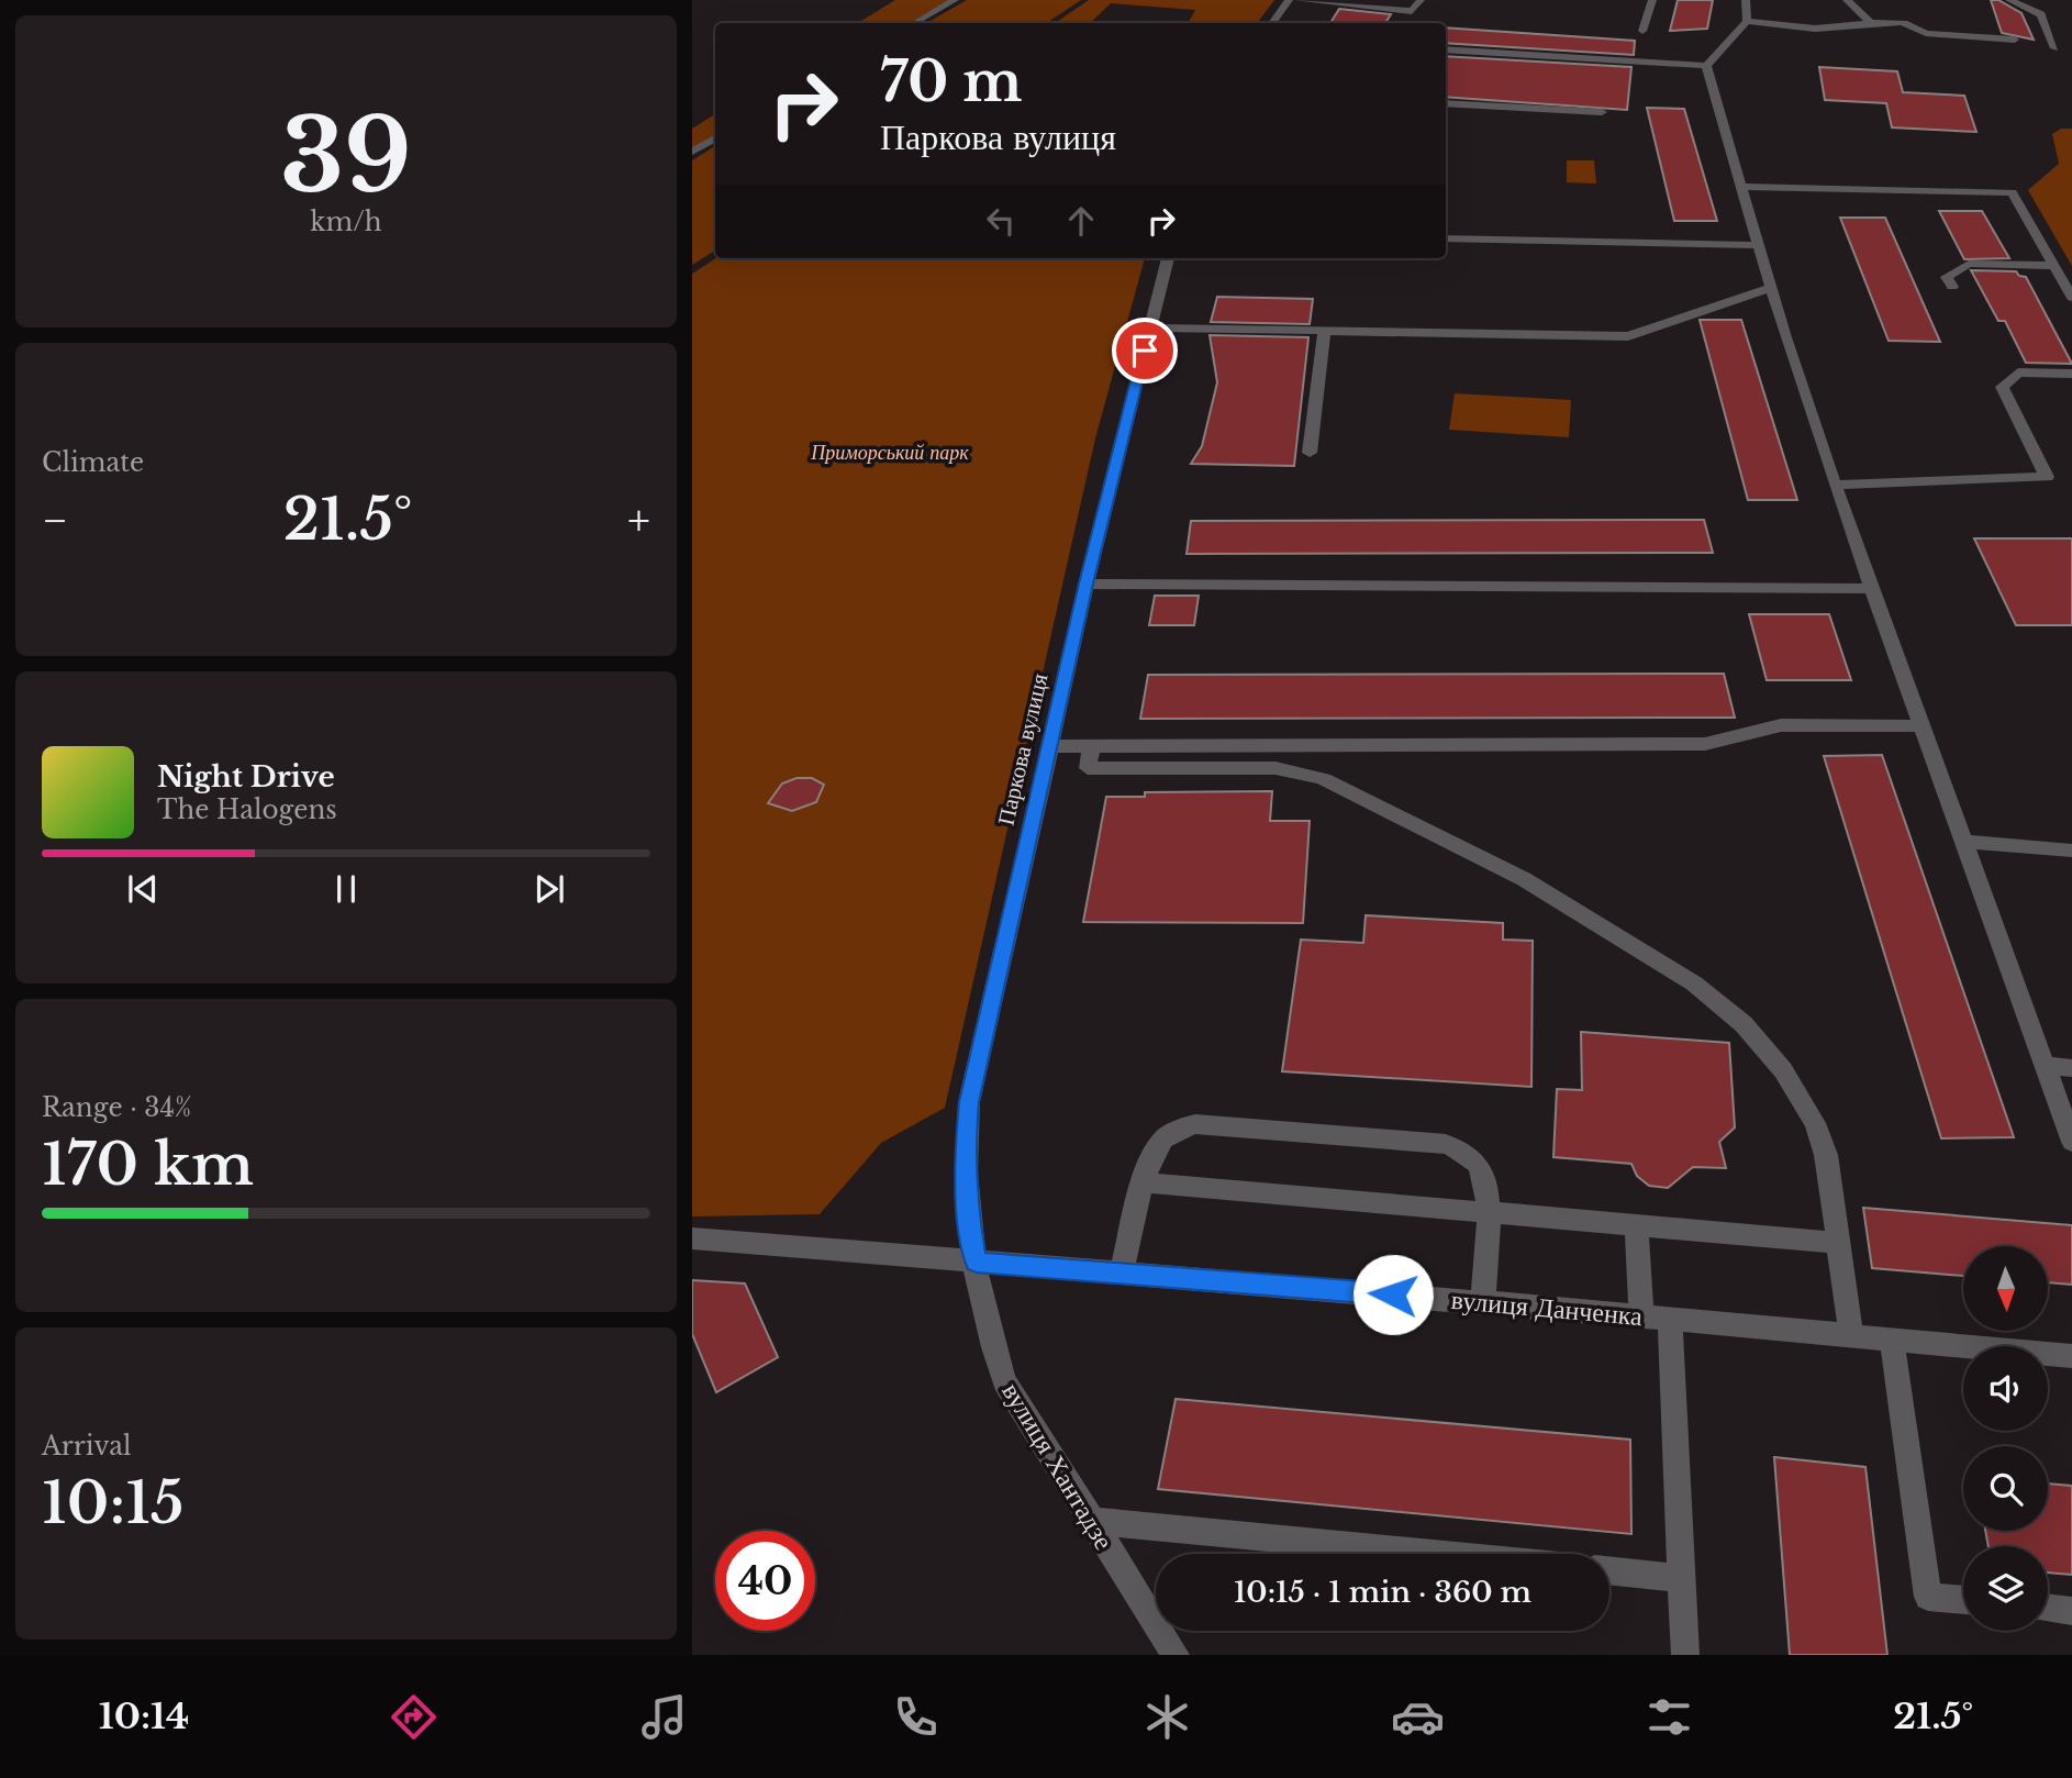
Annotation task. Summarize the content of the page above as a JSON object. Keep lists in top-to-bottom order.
{
  "streets": {
    "street": ["Паркова вулиця", "вулиця Данченка", "вулиця Хантадзе"]
  },
  "crossings": [
    ["Паркова вулиця", "вулиця Данченка"],
    ["Паркова вулиця", "вулиця Хантадзе"],
    ["вулиця Данченка", "вулиця Хантадзе"]
  ],
  "parks": ["Приморський парк"],
  "north": "bottom",
  "page": {
    "tile": [
      ["39", "km/h"],
      "Climate",
      ["Range · 34%", "170 km"],
      ["Arrival", "10:15"]
    ],
    "turn": ["70 m", "Паркова вулиця"],
    "heat": ["−", "21.5°", "+"],
    "song": ["Night Drive", "The Halogens"],
    "limit": "40",
    "trip": "10:15 · 1 min · 360 m",
    "tabs": ["10:14", "21.5°"]
  }
}
